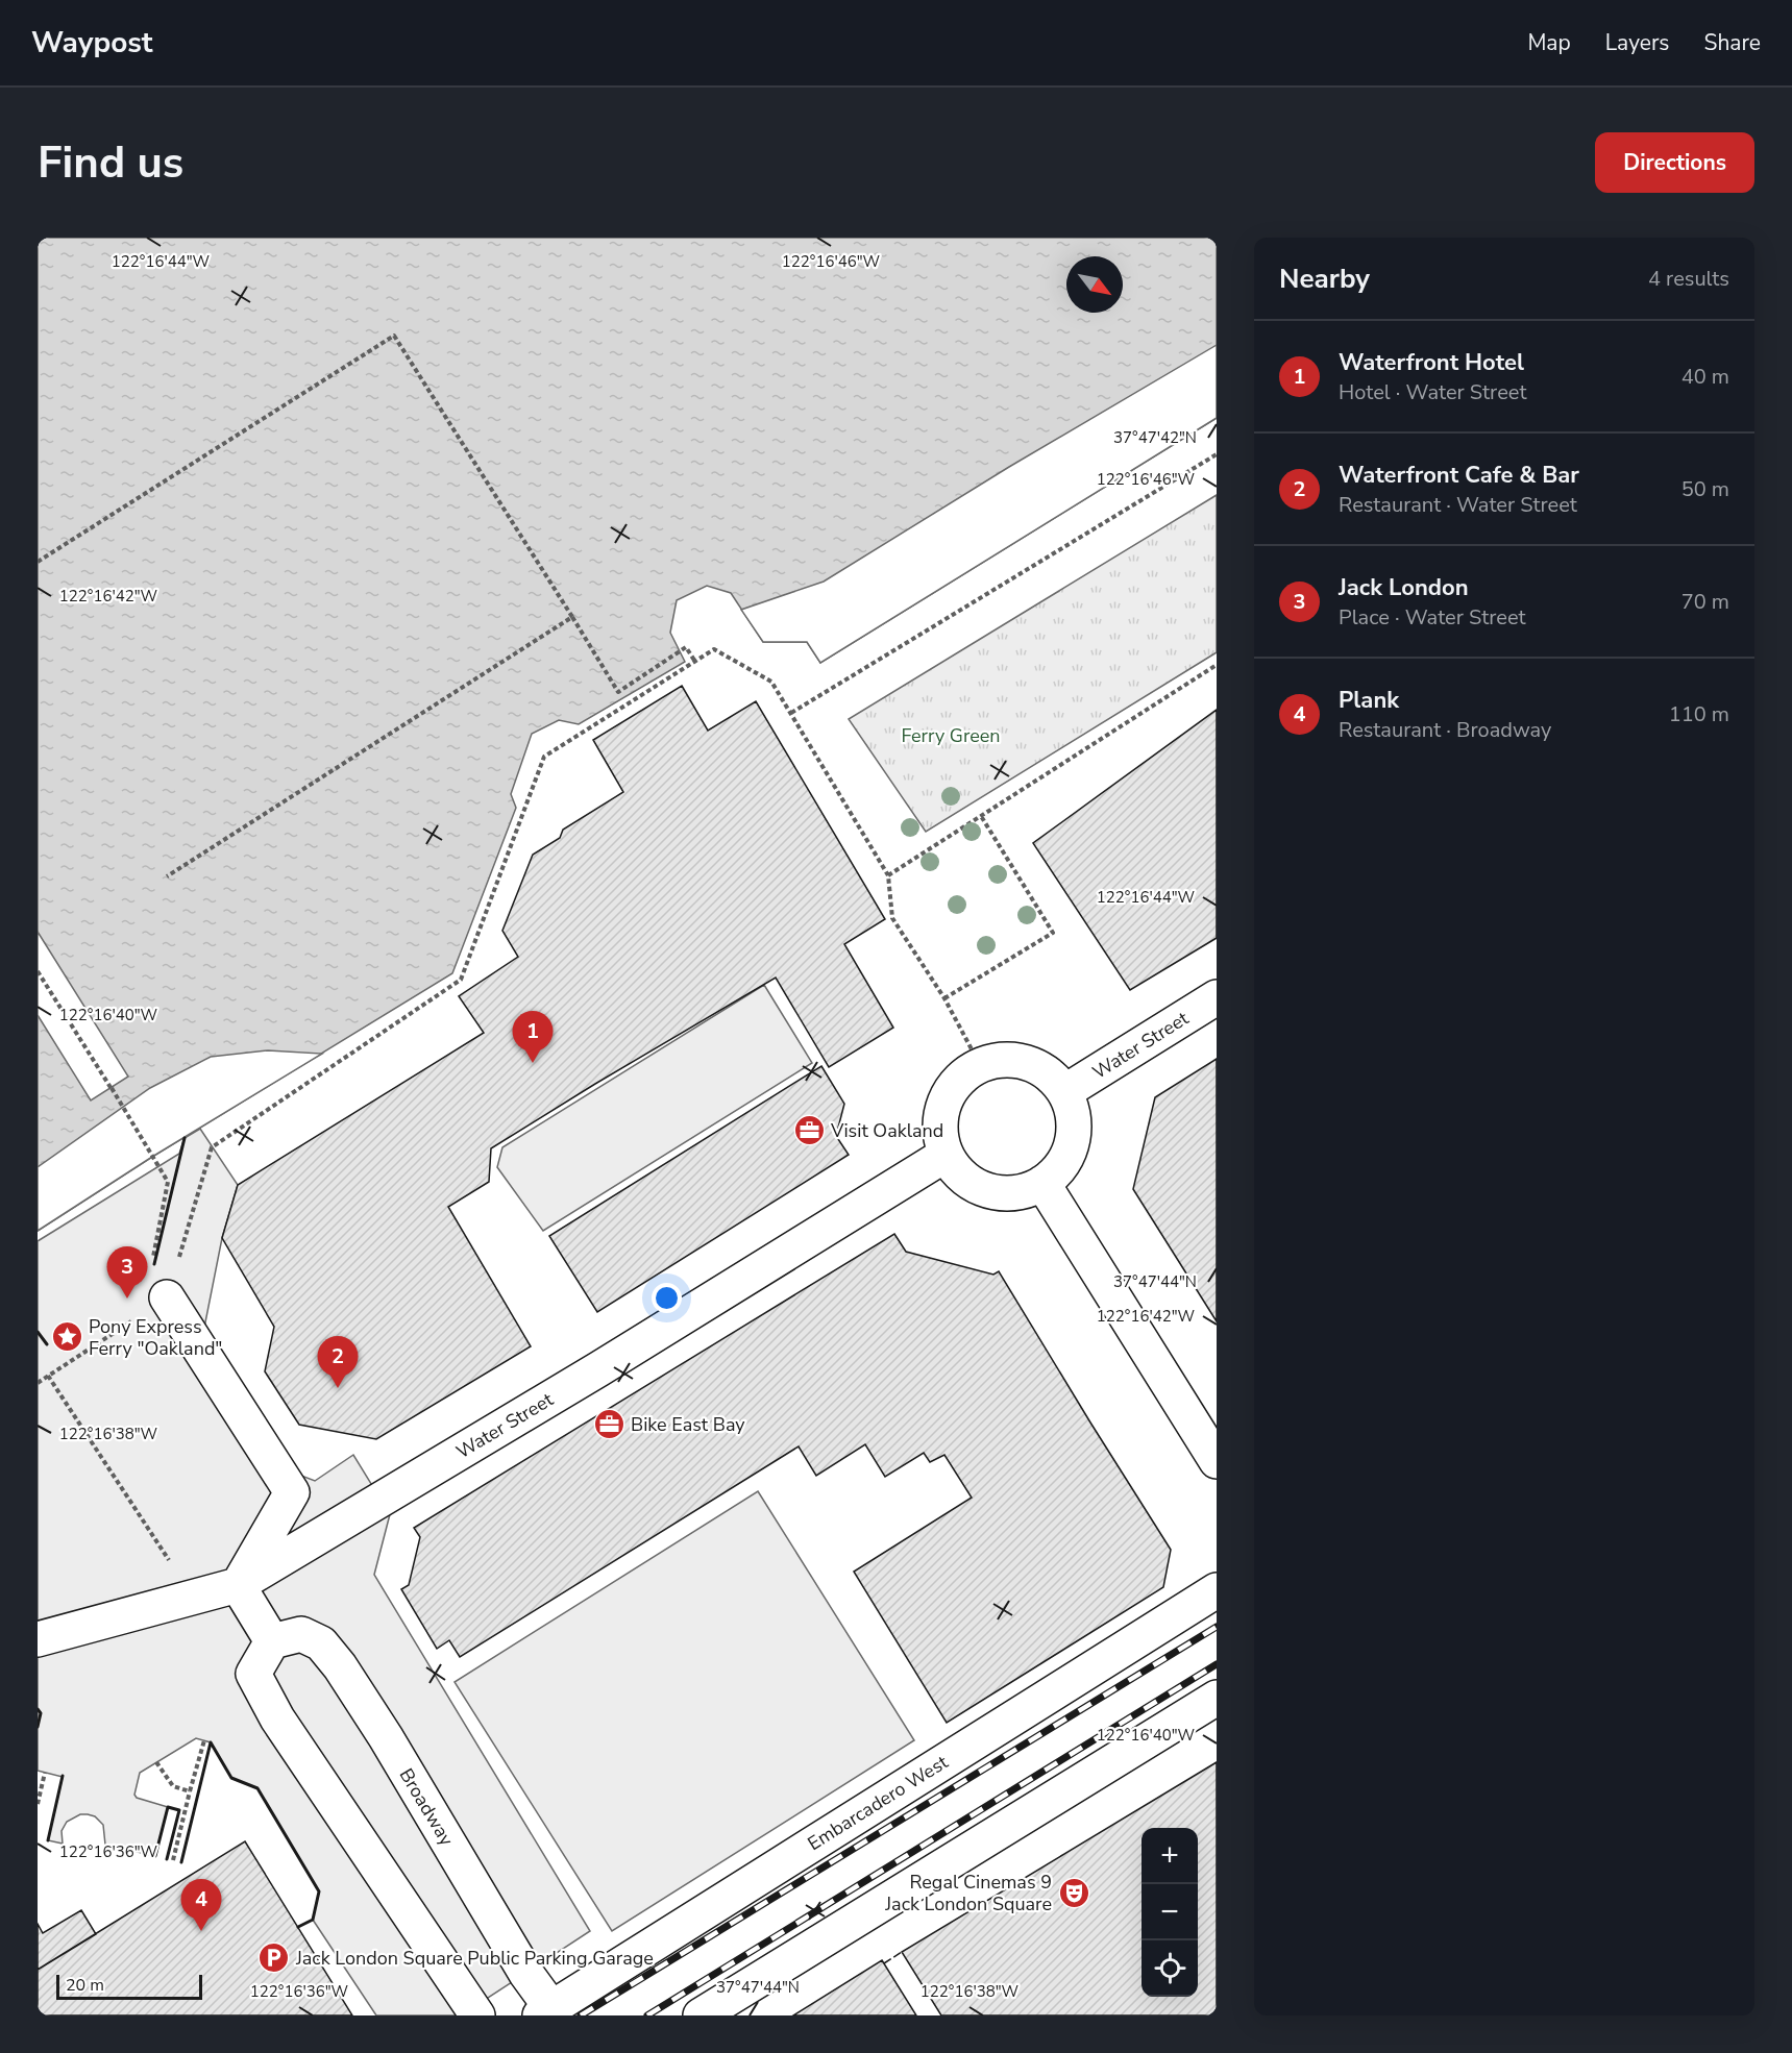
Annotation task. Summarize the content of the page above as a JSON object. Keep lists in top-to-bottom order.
{
  "streets": {
    "street": ["Water Street", "Embarcadero West", "Broadway"]
  },
  "crossings": [
    ["Embarcadero West", "Broadway"]
  ],
  "parks": ["Ferry Green"],
  "places": {
    "office": ["Visit Oakland", "Bike East Bay"],
    "place": ["Pony Express Ferry \"Oakland\""],
    "theatre": ["Regal Cinemas 9 Jack London Square"],
    "parking": ["Jack London Square Public Parking Garage"]
  },
  "scale_bar": "20 m",
  "north": "bottom right",
  "page": {
    "header": "Waypost",
    "nav": ["Map", "Layers", "Share"],
    "buttons": "Directions",
    "title": "Find us",
    "heading": ["Nearby", "4 results"],
    "list": [
      {
        "mark": "1",
        "name": "Waterfront Hotel",
        "note": "Hotel · Water Street",
        "value": "40 m"
      },
      {
        "mark": "2",
        "name": "Waterfront Cafe & Bar",
        "note": "Restaurant · Water Street",
        "value": "50 m"
      },
      {
        "mark": "3",
        "name": "Jack London",
        "note": "Place · Water Street",
        "value": "70 m"
      },
      {
        "mark": "4",
        "name": "Plank",
        "note": "Restaurant · Broadway",
        "value": "110 m"
      }
    ],
    "pins": [
      "1",
      "3",
      "2",
      "4"
    ],
    "map_buttons": ["+", "−"],
    "scale": "20 m"
  },
  "coordinates": [
    "122°16'44\"W",
    "122°16'46\"W",
    "37°47'42\"N",
    "122°16'42\"W",
    "122°16'40\"W",
    "37°47'44\"N",
    "122°16'38\"W",
    "122°16'36\"W"
  ]
}
